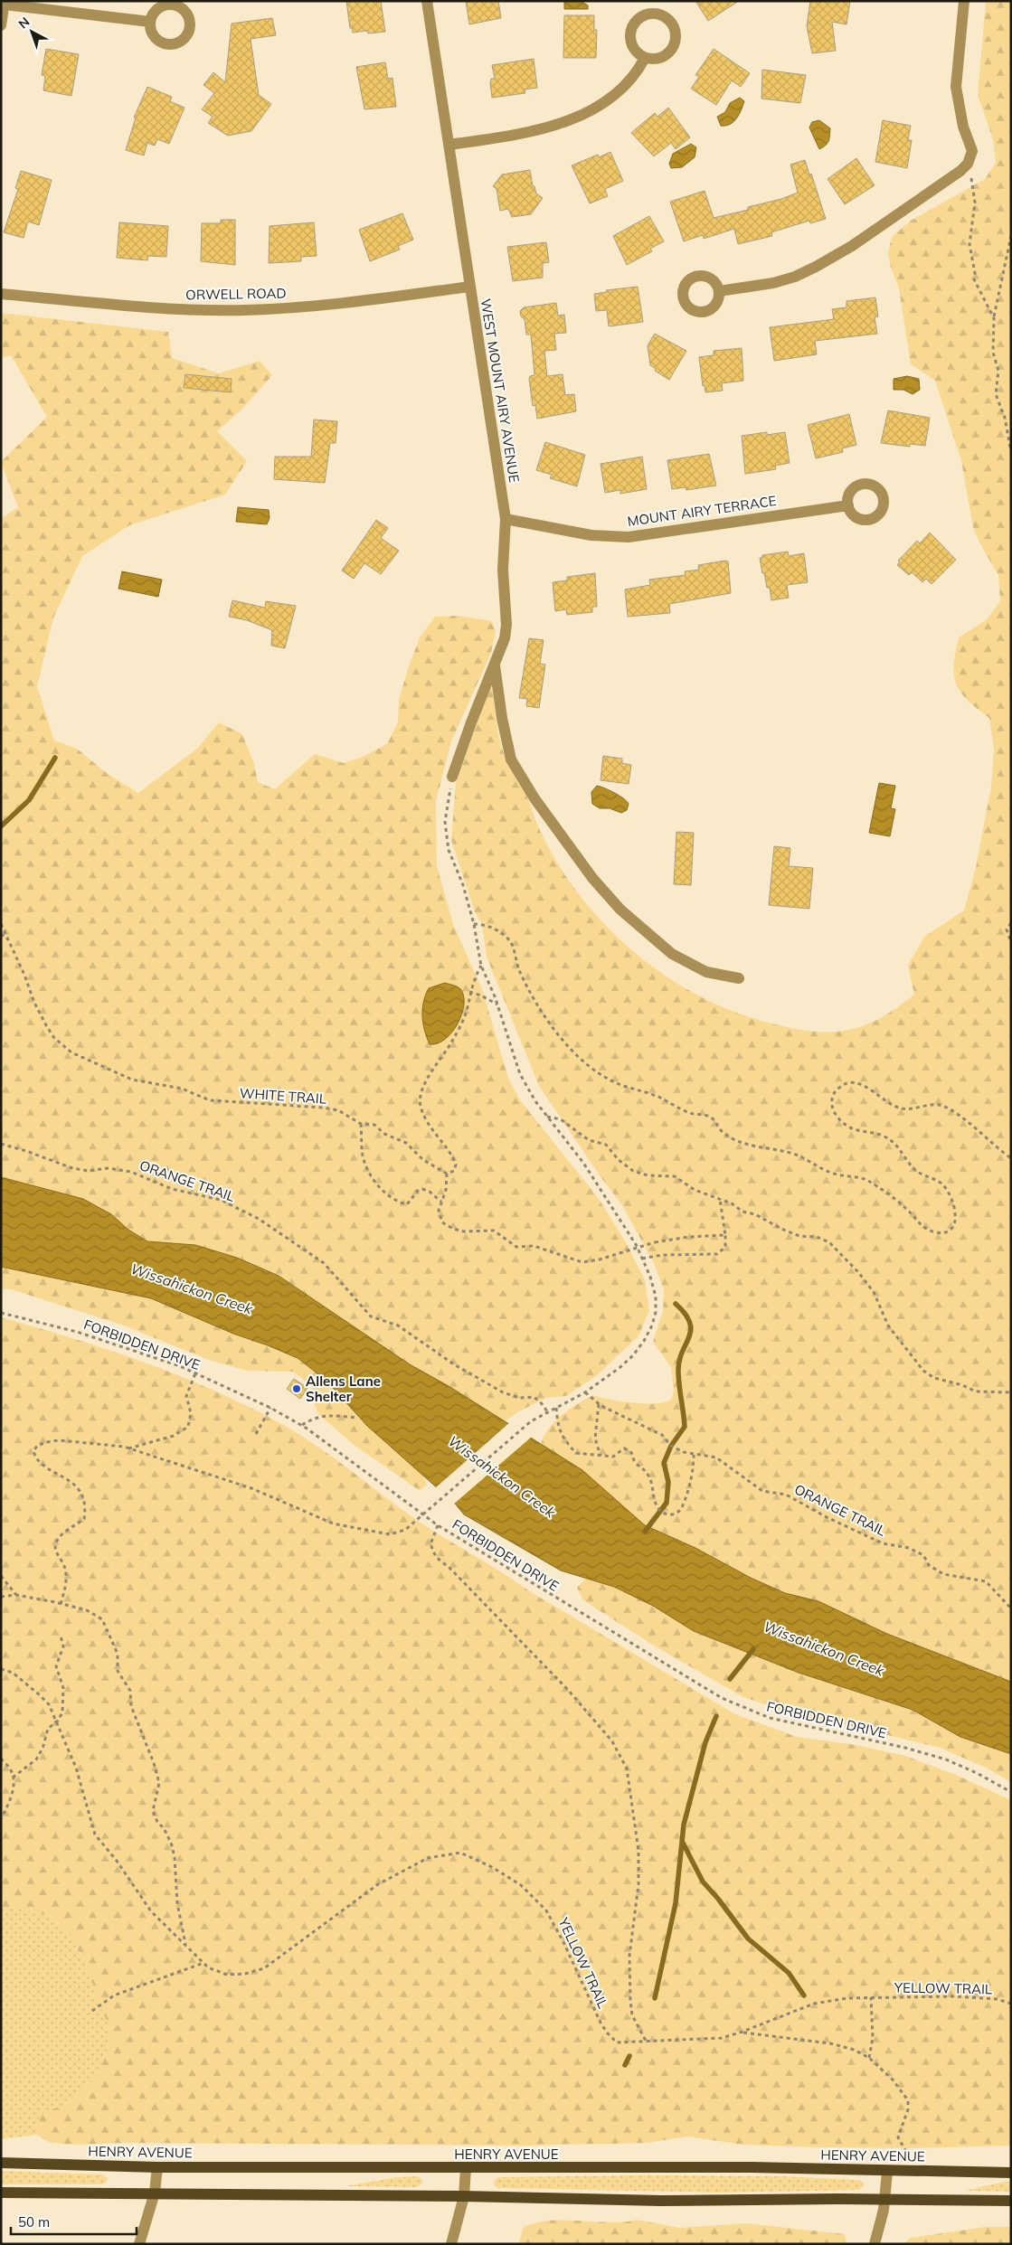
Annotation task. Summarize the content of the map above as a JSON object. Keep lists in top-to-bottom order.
{
  "streets": {
    "main road": ["HENRY AVENUE"],
    "street": ["ORWELL ROAD", "WEST MOUNT AIRY AVENUE", "MOUNT AIRY TERRACE"],
    "path": [
      "WHITE TRAIL",
      "ORANGE TRAIL",
      "FORBIDDEN DRIVE",
      "YELLOW TRAIL"
    ]
  },
  "crossings": [
    ["ORWELL ROAD", "WEST MOUNT AIRY AVENUE"],
    ["WEST MOUNT AIRY AVENUE", "MOUNT AIRY TERRACE"]
  ],
  "water": ["Wissahickon Creek"],
  "places": ["Allens Lane Shelter"],
  "scale_bar": "50 m",
  "north": "top left"
}
